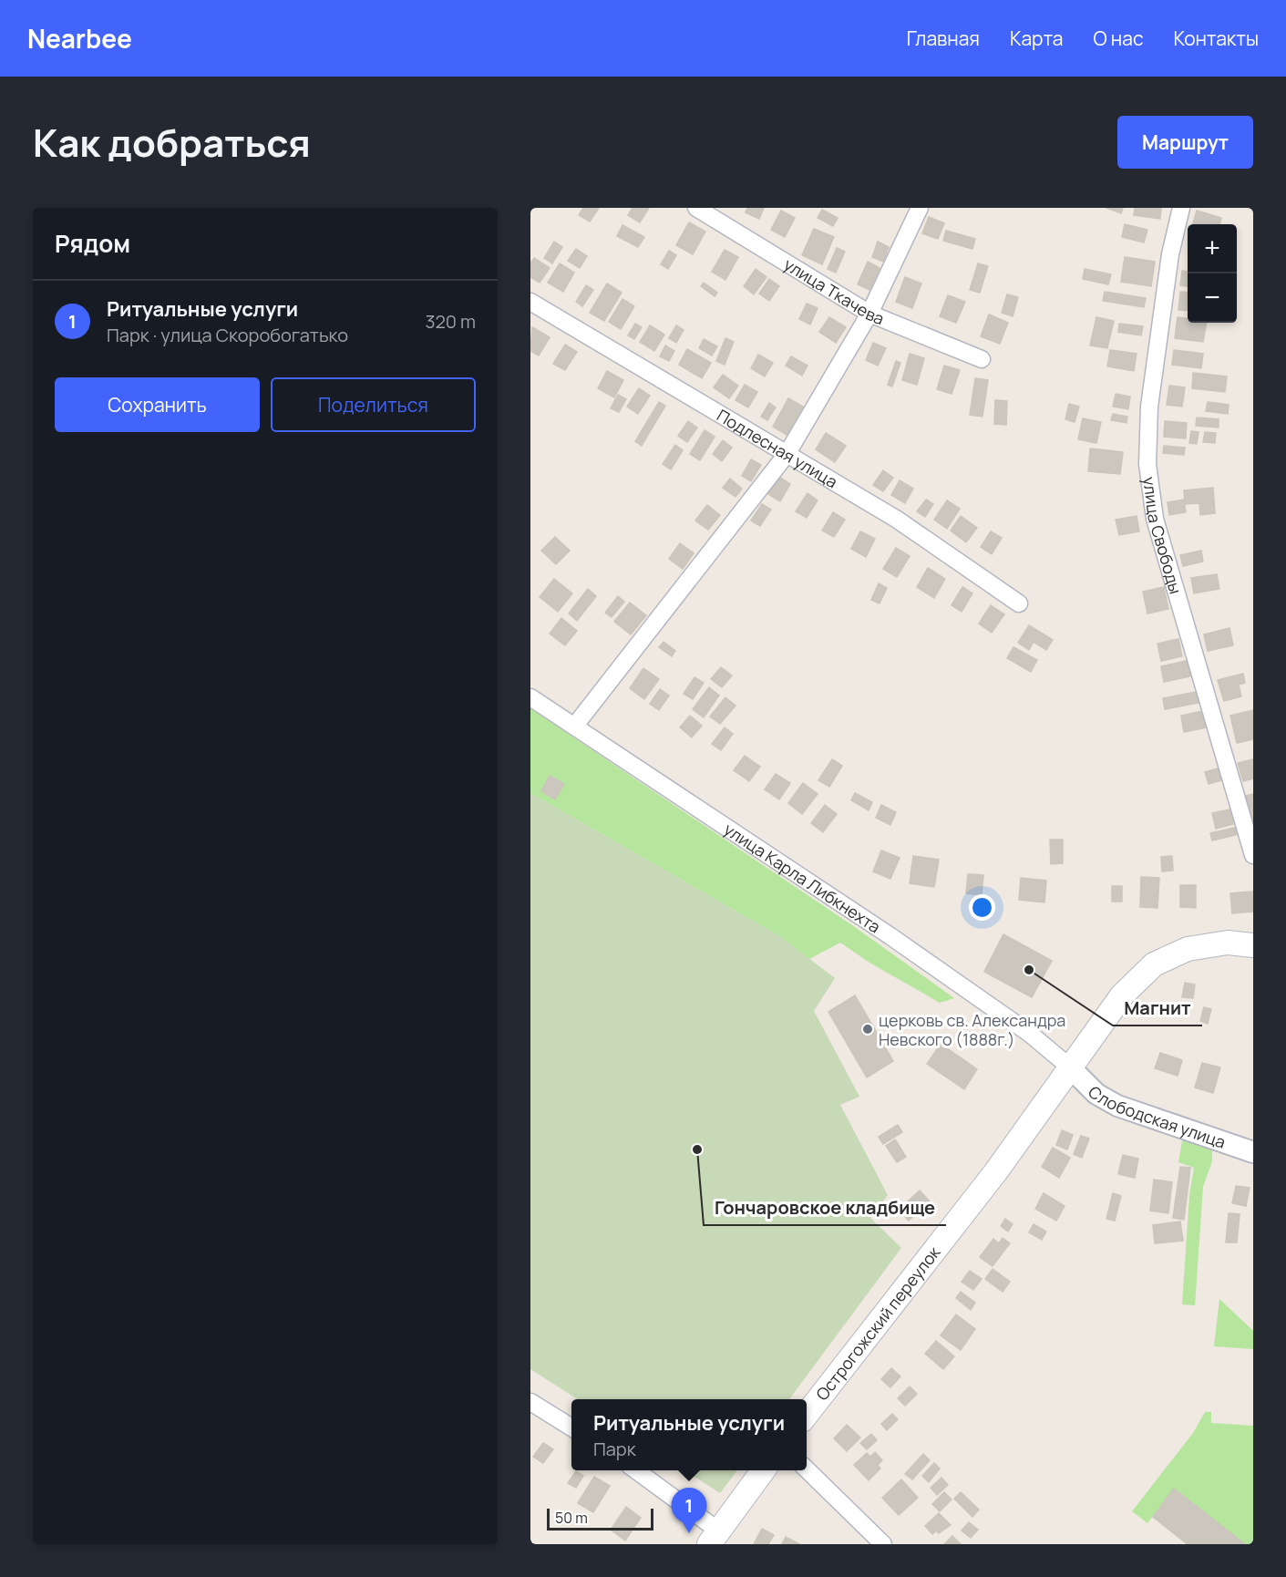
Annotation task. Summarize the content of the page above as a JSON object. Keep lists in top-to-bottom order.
{
  "streets": {
    "main road": ["Острогожский переулок"],
    "street": [
      "улица Ткачева",
      "Подлесная улица",
      "улица Свободы",
      "улица Карла Либкнехта",
      "Слободская улица"
    ]
  },
  "crossings": [
    ["улица Карла Либкнехта", "Слободская улица"],
    ["улица Карла Либкнехта", "Острогожский переулок"],
    ["Слободская улица", "Острогожский переулок"]
  ],
  "places": ["Магнит", "церковь св. Александра Невского (1888г.)", "Гончаровское кладбище"],
  "scale_bar": "50 m",
  "page": {
    "header": "Nearbee",
    "nav": [
      "Главная",
      "Карта",
      "О нас",
      "Контакты"
    ],
    "title": "Как добраться",
    "buttons": [
      "Маршрут",
      ["Сохранить", "Поделиться"]
    ],
    "heading": "Рядом",
    "map_buttons": ["+", "−"],
    "list": [
      {
        "mark": "1",
        "name": "Ритуальные услуги",
        "note": "Парк · улица Скоробогатько",
        "value": "320 m"
      }
    ],
    "popup": ["Ритуальные услуги", "Парк"],
    "pins": "1",
    "scale": "50 m"
  }
}
